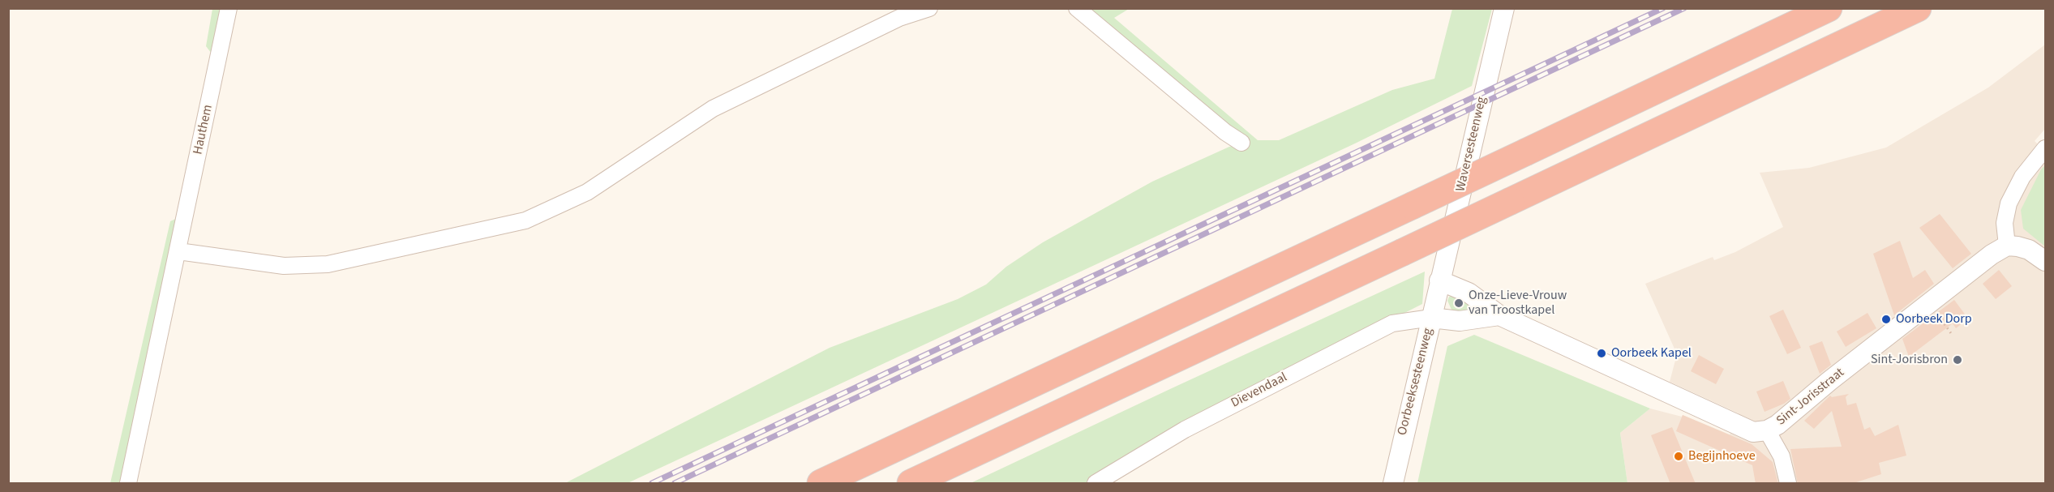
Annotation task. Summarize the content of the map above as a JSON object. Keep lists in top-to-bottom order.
{
  "streets": {
    "street": [
      "Hauthem",
      "Waversesteenweg",
      "Oorbeeksesteenweg",
      "Dievendaal",
      "Sint-Jorisstraat"
    ]
  },
  "crossings": [
    ["Waversesteenweg", "Oorbeeksesteenweg"],
    ["Waversesteenweg", "Sint-Jorisstraat"],
    ["Oorbeeksesteenweg", "Dievendaal"],
    ["Oorbeeksesteenweg", "Sint-Jorisstraat"]
  ],
  "places": [
    "Onze-Lieve-Vrouw van Troostkapel",
    "Oorbeek Dorp",
    "Oorbeek Kapel",
    "Sint-Jorisbron",
    "Begijnhoeve"
  ]
}
